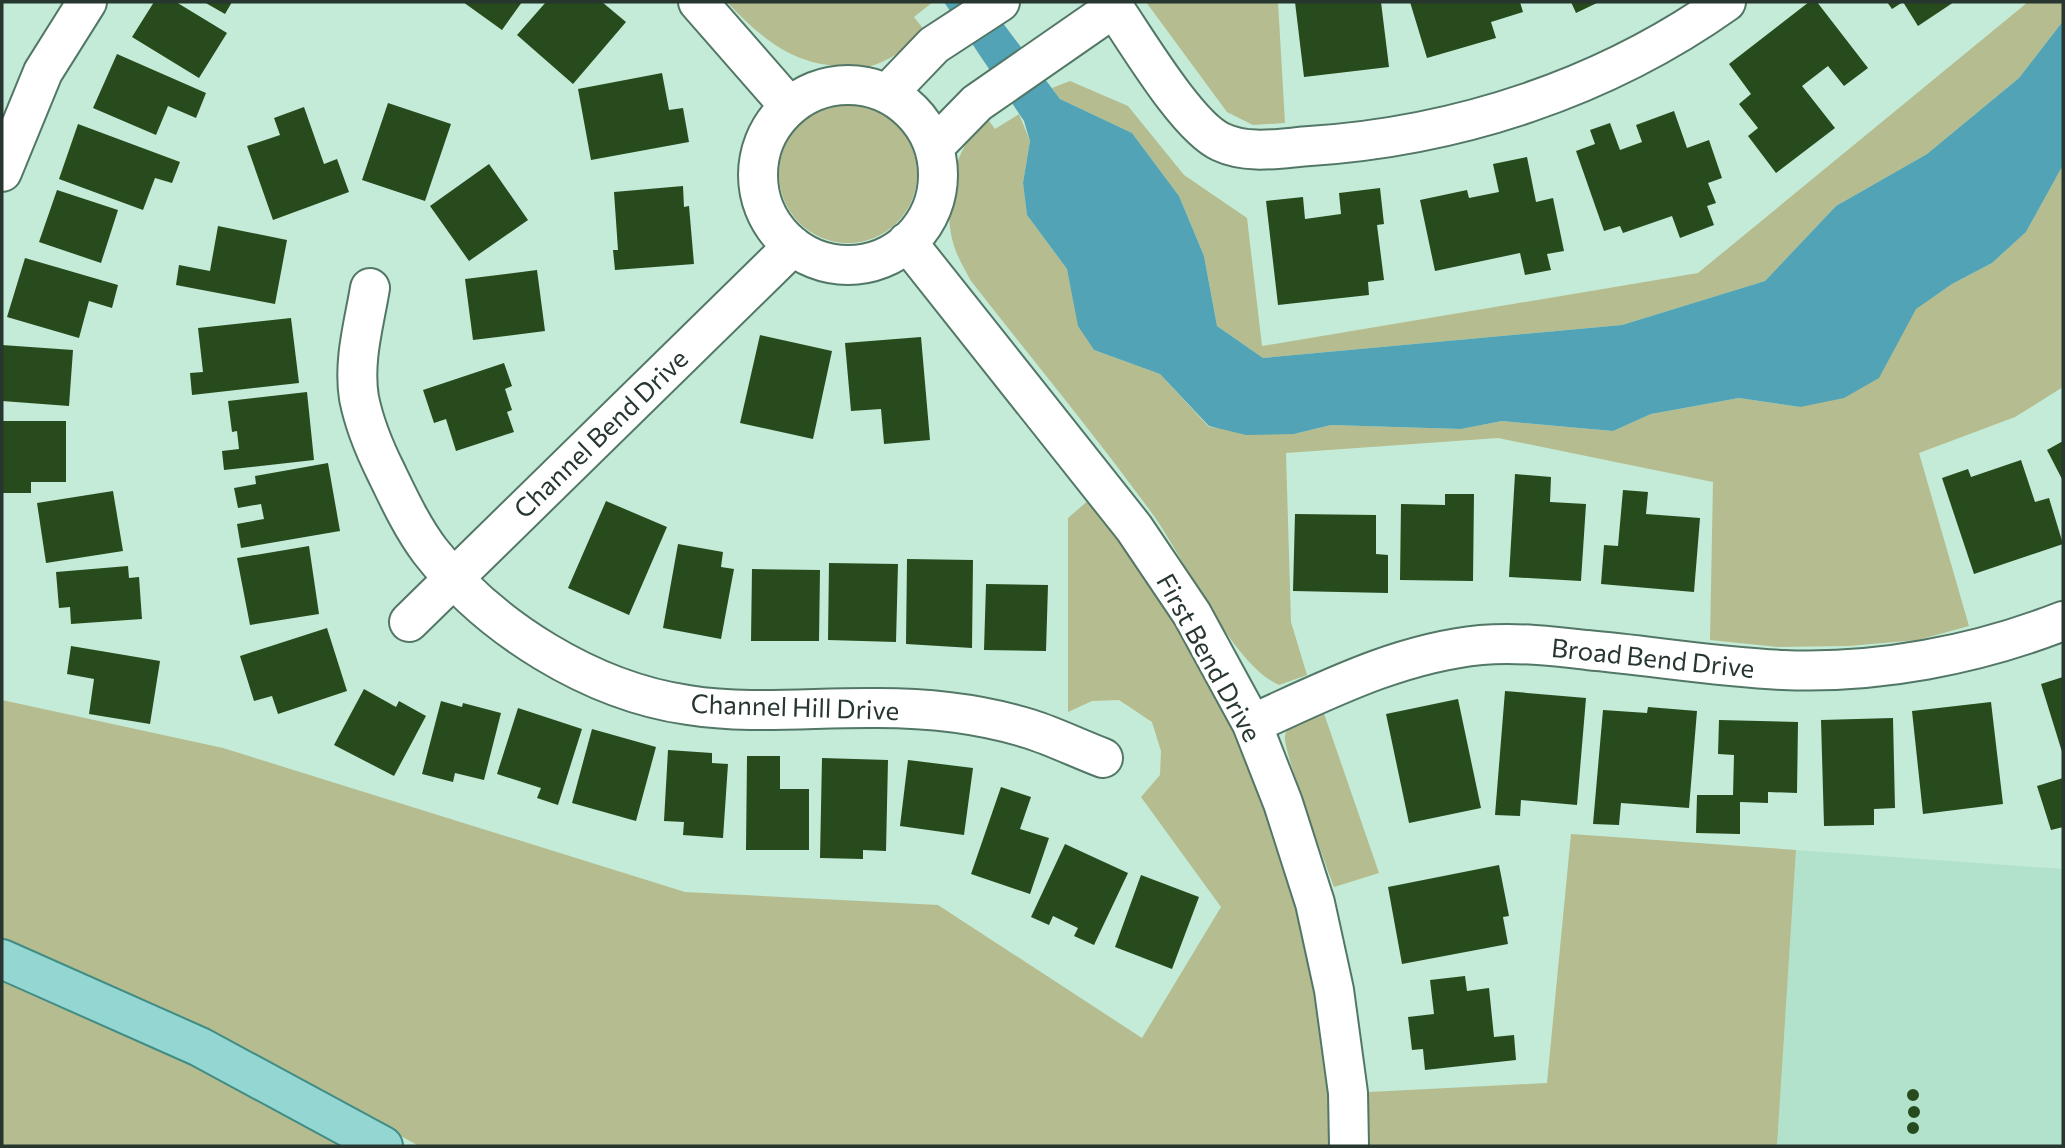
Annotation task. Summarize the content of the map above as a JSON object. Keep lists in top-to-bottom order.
{
  "streets": {
    "street": [
      "Channel Bend Drive",
      "First Bend Drive",
      "Broad Bend Drive",
      "Channel Hill Drive"
    ]
  },
  "crossings": [
    ["Channel Bend Drive", "First Bend Drive"],
    ["Channel Bend Drive", "Channel Hill Drive"],
    ["First Bend Drive", "Broad Bend Drive"]
  ]
}
